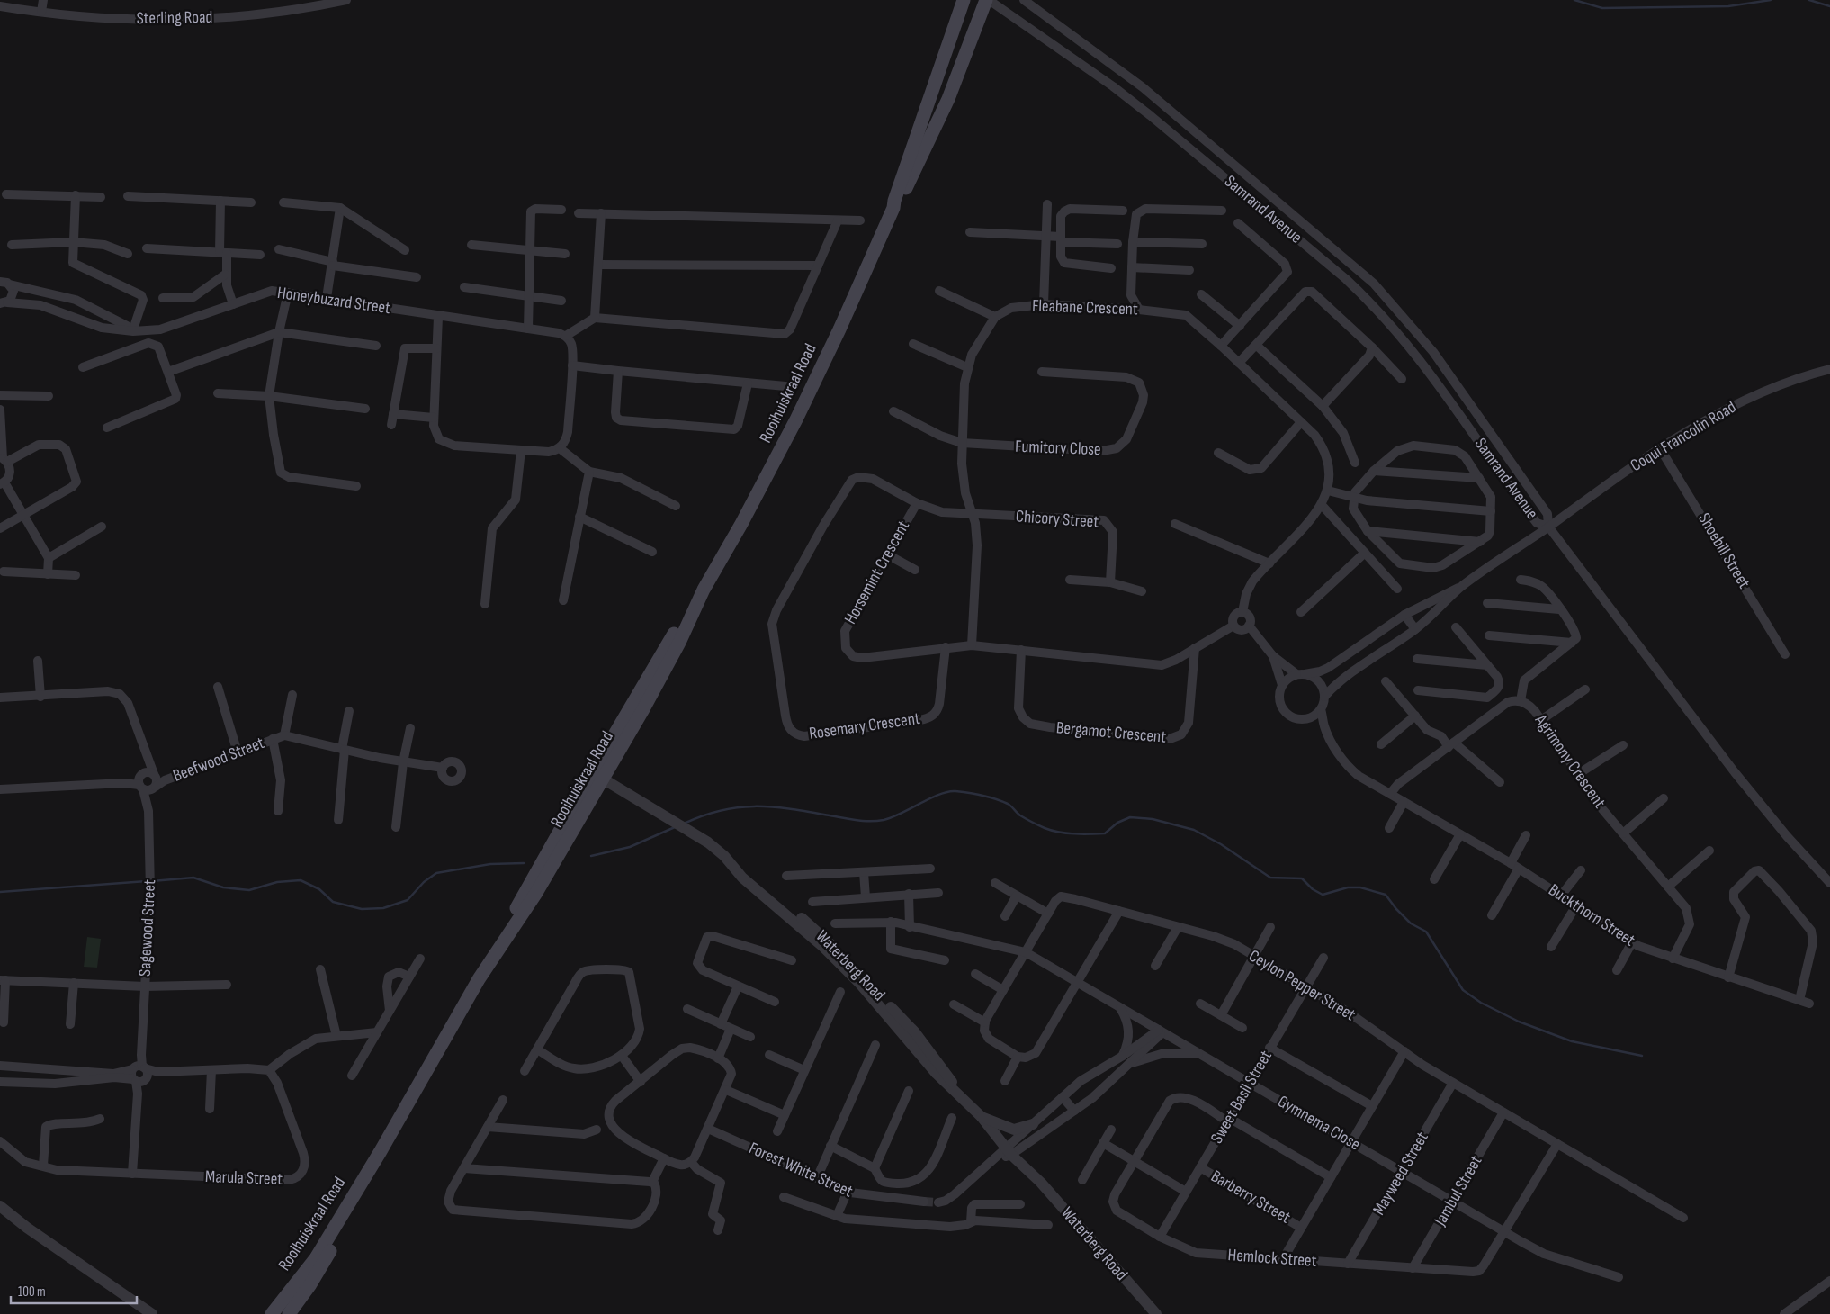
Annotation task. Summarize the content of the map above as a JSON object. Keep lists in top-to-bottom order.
{
  "streets": {
    "main road": ["Rooihuiskraal Road"],
    "street": [
      "Sterling Road",
      "Samrand Avenue",
      "Honeybuzard Street",
      "Fleabane Crescent",
      "Coqui Francolin Road",
      "Fumitory Close",
      "Chicory Street",
      "Shoebill Street",
      "Horsemint Crescent",
      "Rosemary Crescent",
      "Bergamot Crescent",
      "Beefwood Street",
      "Agrimony Crescent",
      "Buckthorn Street",
      "Sagewood Street",
      "Waterberg Road",
      "Ceylon Pepper Street",
      "Sweet Basil Street",
      "Gymnema Close",
      "Forest White Street",
      "Mayweed Street",
      "Marula Street",
      "Jambul Street",
      "Barberry Street",
      "Hemlock Street"
    ]
  },
  "crossings": [
    ["Samrand Avenue", "Rooihuiskraal Road"],
    ["Samrand Avenue", "Coqui Francolin Road"],
    ["Rooihuiskraal Road", "Waterberg Road"],
    ["Coqui Francolin Road", "Shoebill Street"],
    ["Horsemint Crescent", "Rosemary Crescent"],
    ["Beefwood Street", "Sagewood Street"],
    ["Agrimony Crescent", "Buckthorn Street"],
    ["Sagewood Street", "Marula Street"],
    ["Ceylon Pepper Street", "Sweet Basil Street"],
    ["Ceylon Pepper Street", "Gymnema Close"],
    ["Ceylon Pepper Street", "Mayweed Street"],
    ["Ceylon Pepper Street", "Jambul Street"],
    ["Ceylon Pepper Street", "Hemlock Street"],
    ["Sweet Basil Street", "Gymnema Close"],
    ["Sweet Basil Street", "Barberry Street"],
    ["Sweet Basil Street", "Hemlock Street"],
    ["Gymnema Close", "Mayweed Street"],
    ["Gymnema Close", "Jambul Street"],
    ["Gymnema Close", "Hemlock Street"],
    ["Mayweed Street", "Hemlock Street"],
    ["Jambul Street", "Hemlock Street"]
  ],
  "scale_bar": "100 m"
}
